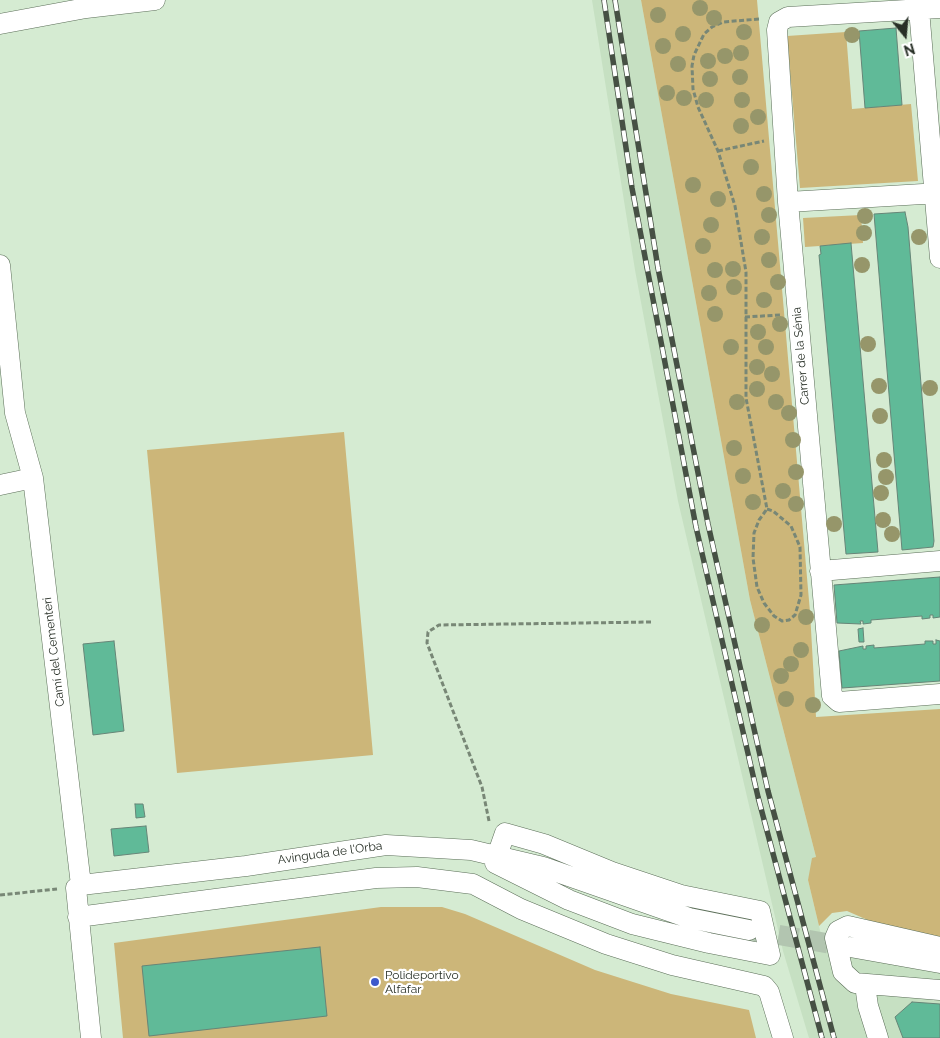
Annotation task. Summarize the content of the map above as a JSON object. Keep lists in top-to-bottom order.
{
  "streets": {
    "street": ["Carrer de la Sénia", "Camí del Cementeri", "Avinguda de l'Orba"]
  },
  "crossings": [
    ["Camí del Cementeri", "Avinguda de l'Orba"]
  ],
  "places": ["Polideportivo Alfafar"],
  "north": "bottom"
}
